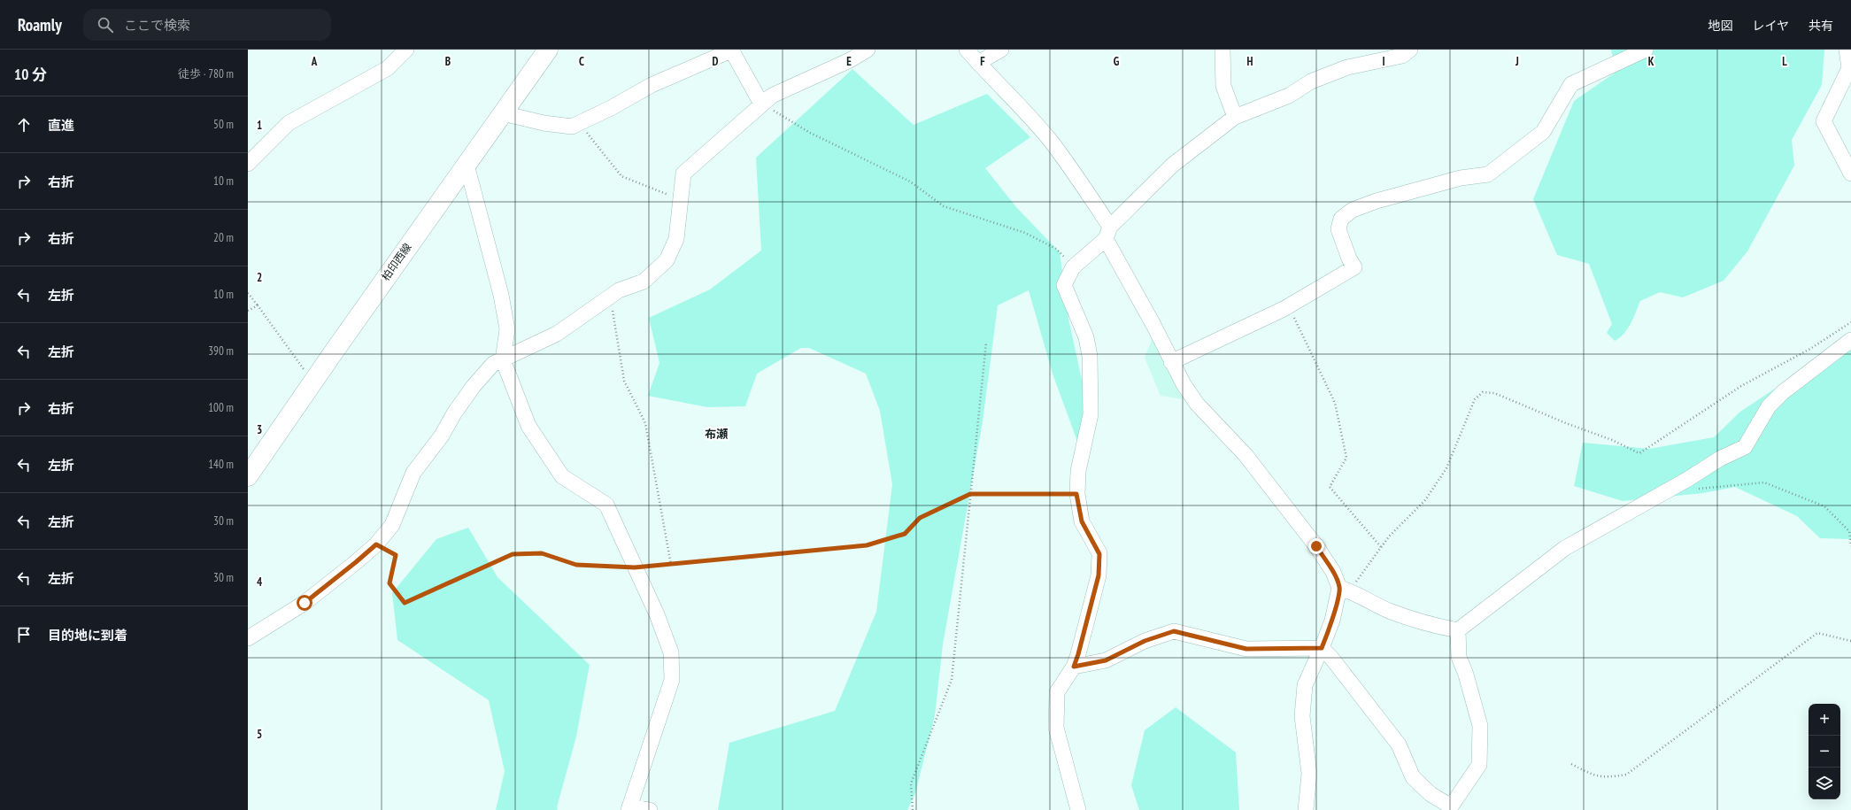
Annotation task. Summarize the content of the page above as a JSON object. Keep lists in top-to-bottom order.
{
  "streets": {
    "main road": ["柏印西線"]
  },
  "districts": ["布瀬"],
  "page": {
    "header": "Roamly",
    "search": "ここで検索",
    "nav": ["地図", "レイヤ", "共有"],
    "heading": ["10 分", "徒歩 · 780 m"],
    "list": [
      ["直進", "50 m"],
      ["右折", "10 m"],
      ["右折", "20 m"],
      ["左折", "10 m"],
      ["左折", "390 m"],
      ["右折", "100 m"],
      ["左折", "140 m"],
      ["左折", "30 m"],
      ["左折", "30 m"],
      "目的地に到着"
    ],
    "map_buttons": ["+", "−"]
  },
  "grid": {
    "columns": [
      "A",
      "B",
      "C",
      "D",
      "E",
      "F",
      "G",
      "H",
      "I",
      "J",
      "K",
      "L"
    ],
    "rows": [
      "1",
      "2",
      "3",
      "4",
      "5"
    ]
  }
}
